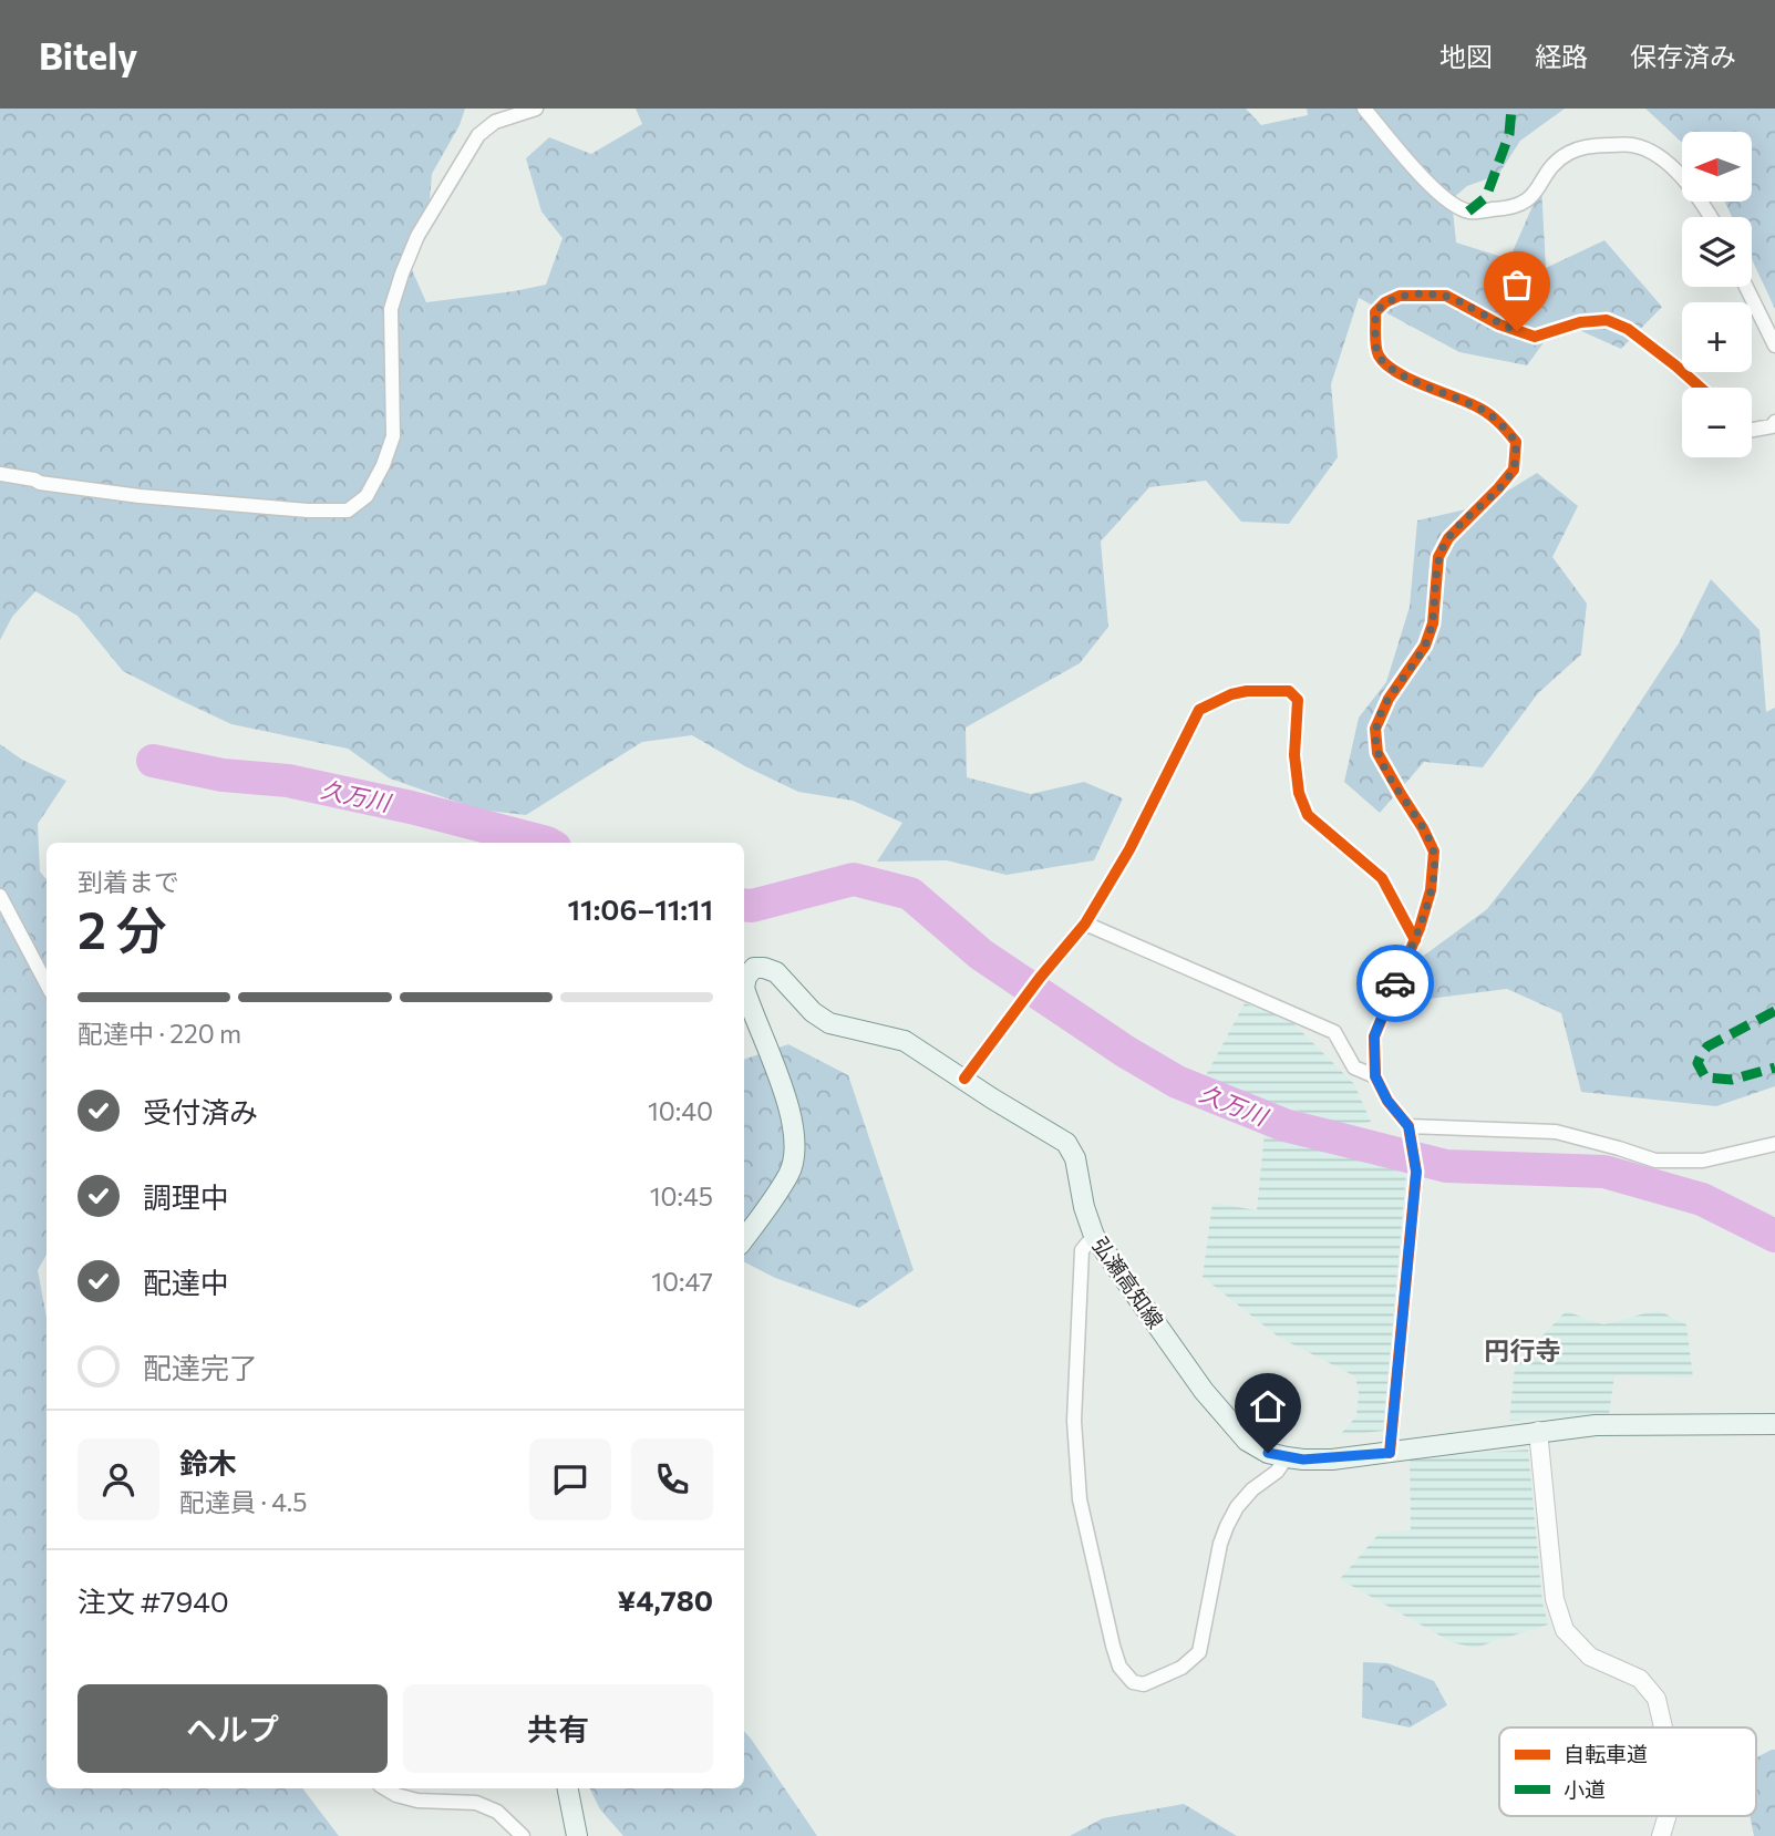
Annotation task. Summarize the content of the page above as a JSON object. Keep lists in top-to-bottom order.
{
  "streets": {
    "main road": ["弘瀬高知線"]
  },
  "districts": ["円行寺"],
  "water": ["久万川"],
  "legend": ["自転車道", "小道"],
  "north": "left",
  "page": {
    "header": "Bitely",
    "nav": ["地図", "経路", "保存済み"],
    "map_buttons": ["+", "−"],
    "heading": ["2 分", "到着まで", "11:06–11:11"],
    "panel": [
      "鈴木",
      "配達員 · 4.5",
      "注文 #7940",
      "¥4,780"
    ],
    "bar": "配達中 · 220 m",
    "list": [
      ["受付済み", "10:40"],
      ["調理中", "10:45"],
      ["配達中", "10:47"],
      "配達完了"
    ],
    "buttons": ["ヘルプ", "共有"]
  }
}
